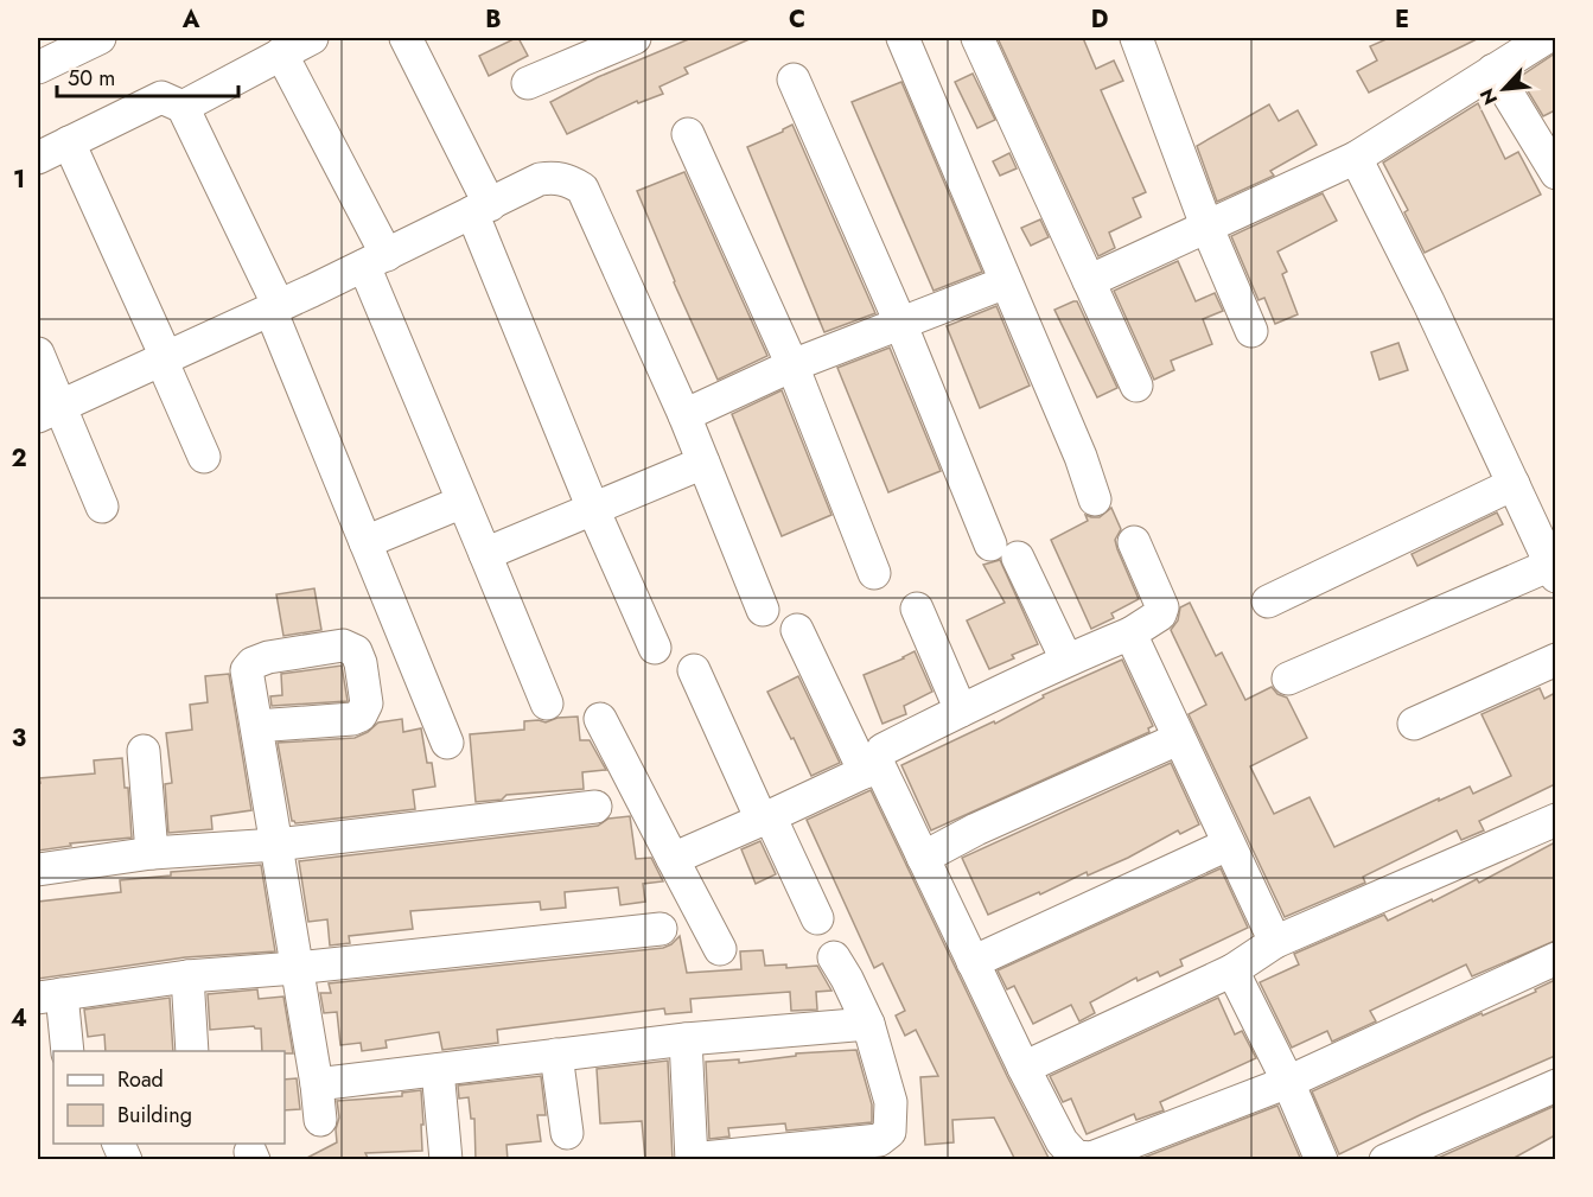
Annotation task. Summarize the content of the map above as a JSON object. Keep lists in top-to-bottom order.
{
  "legend": ["Road", "Building"],
  "scale_bar": "50 m",
  "north": "bottom left",
  "grid": {
    "columns": [
      "A",
      "B",
      "C",
      "D",
      "E"
    ],
    "rows": [
      "1",
      "2",
      "3",
      "4"
    ]
  }
}
